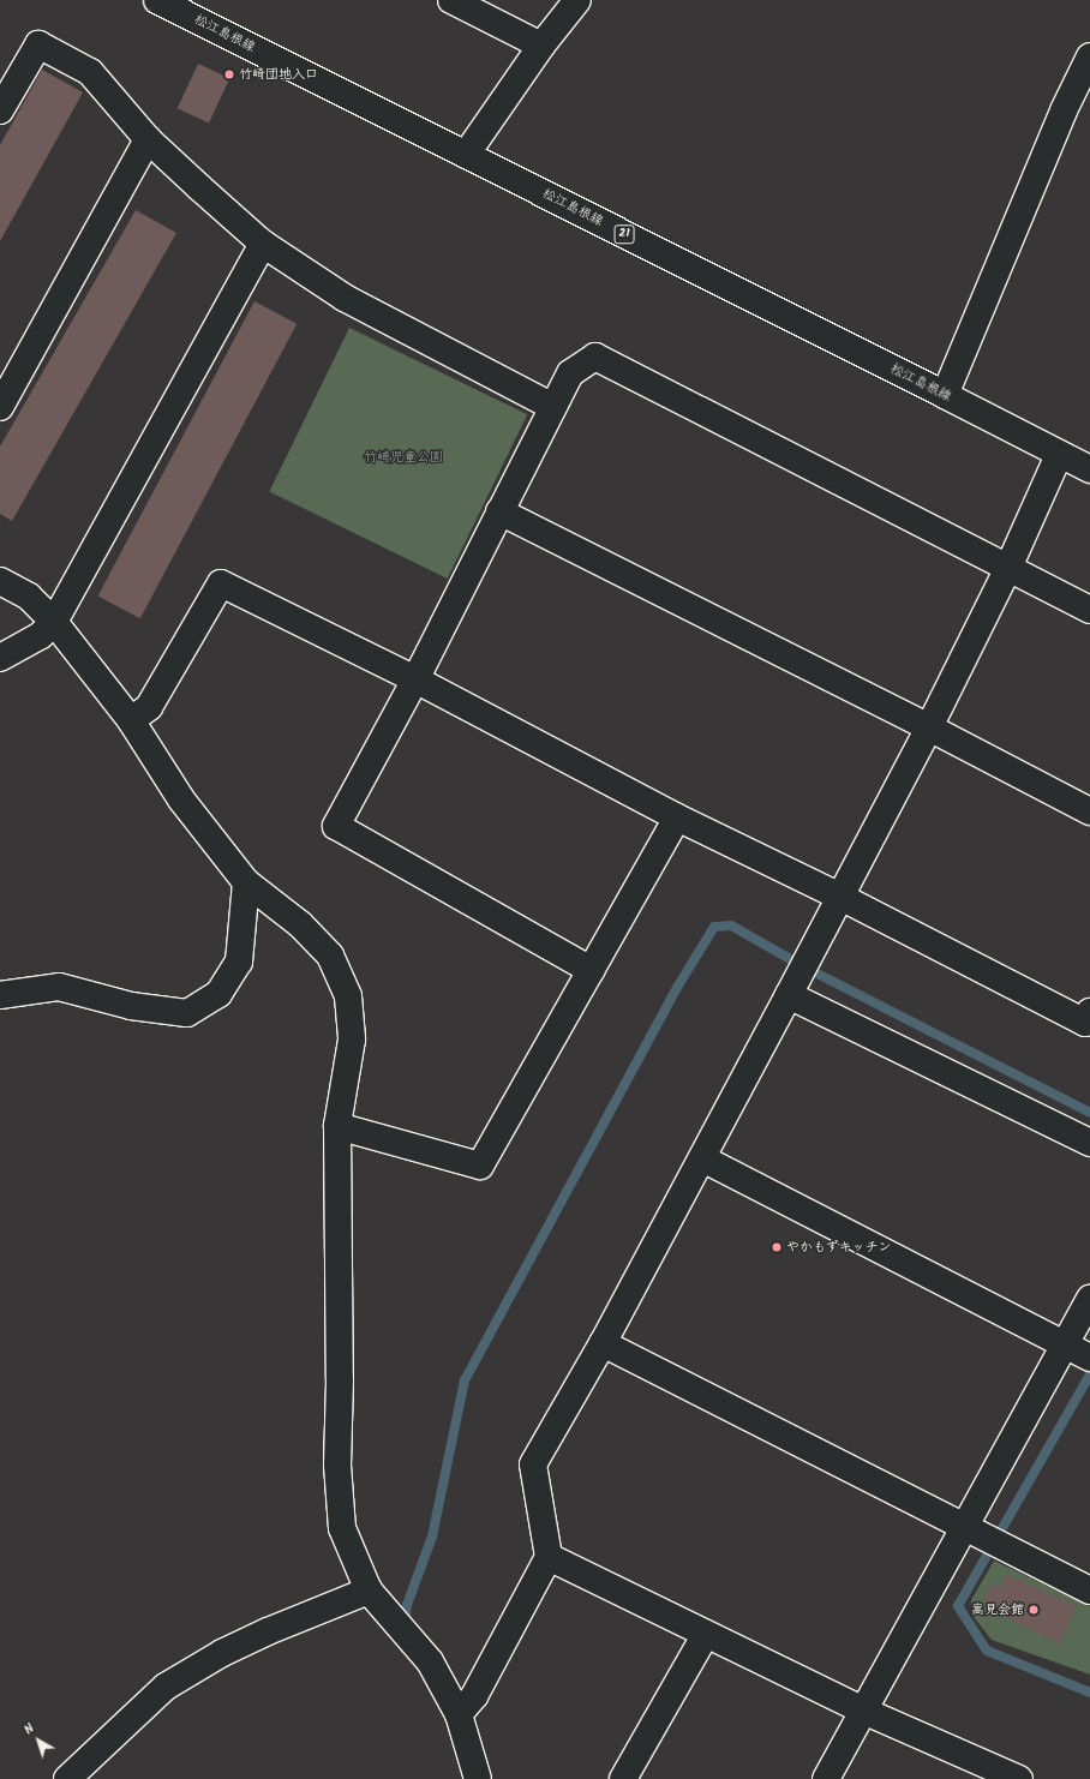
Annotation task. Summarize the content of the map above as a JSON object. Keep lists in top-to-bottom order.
{
  "streets": {
    "street": ["松江島根線", "21"]
  },
  "parks": ["竹崎児童公園"],
  "places": ["竹崎団地入口", "やかもずキッチン", "嵩見会館"],
  "north": "top left"
}
